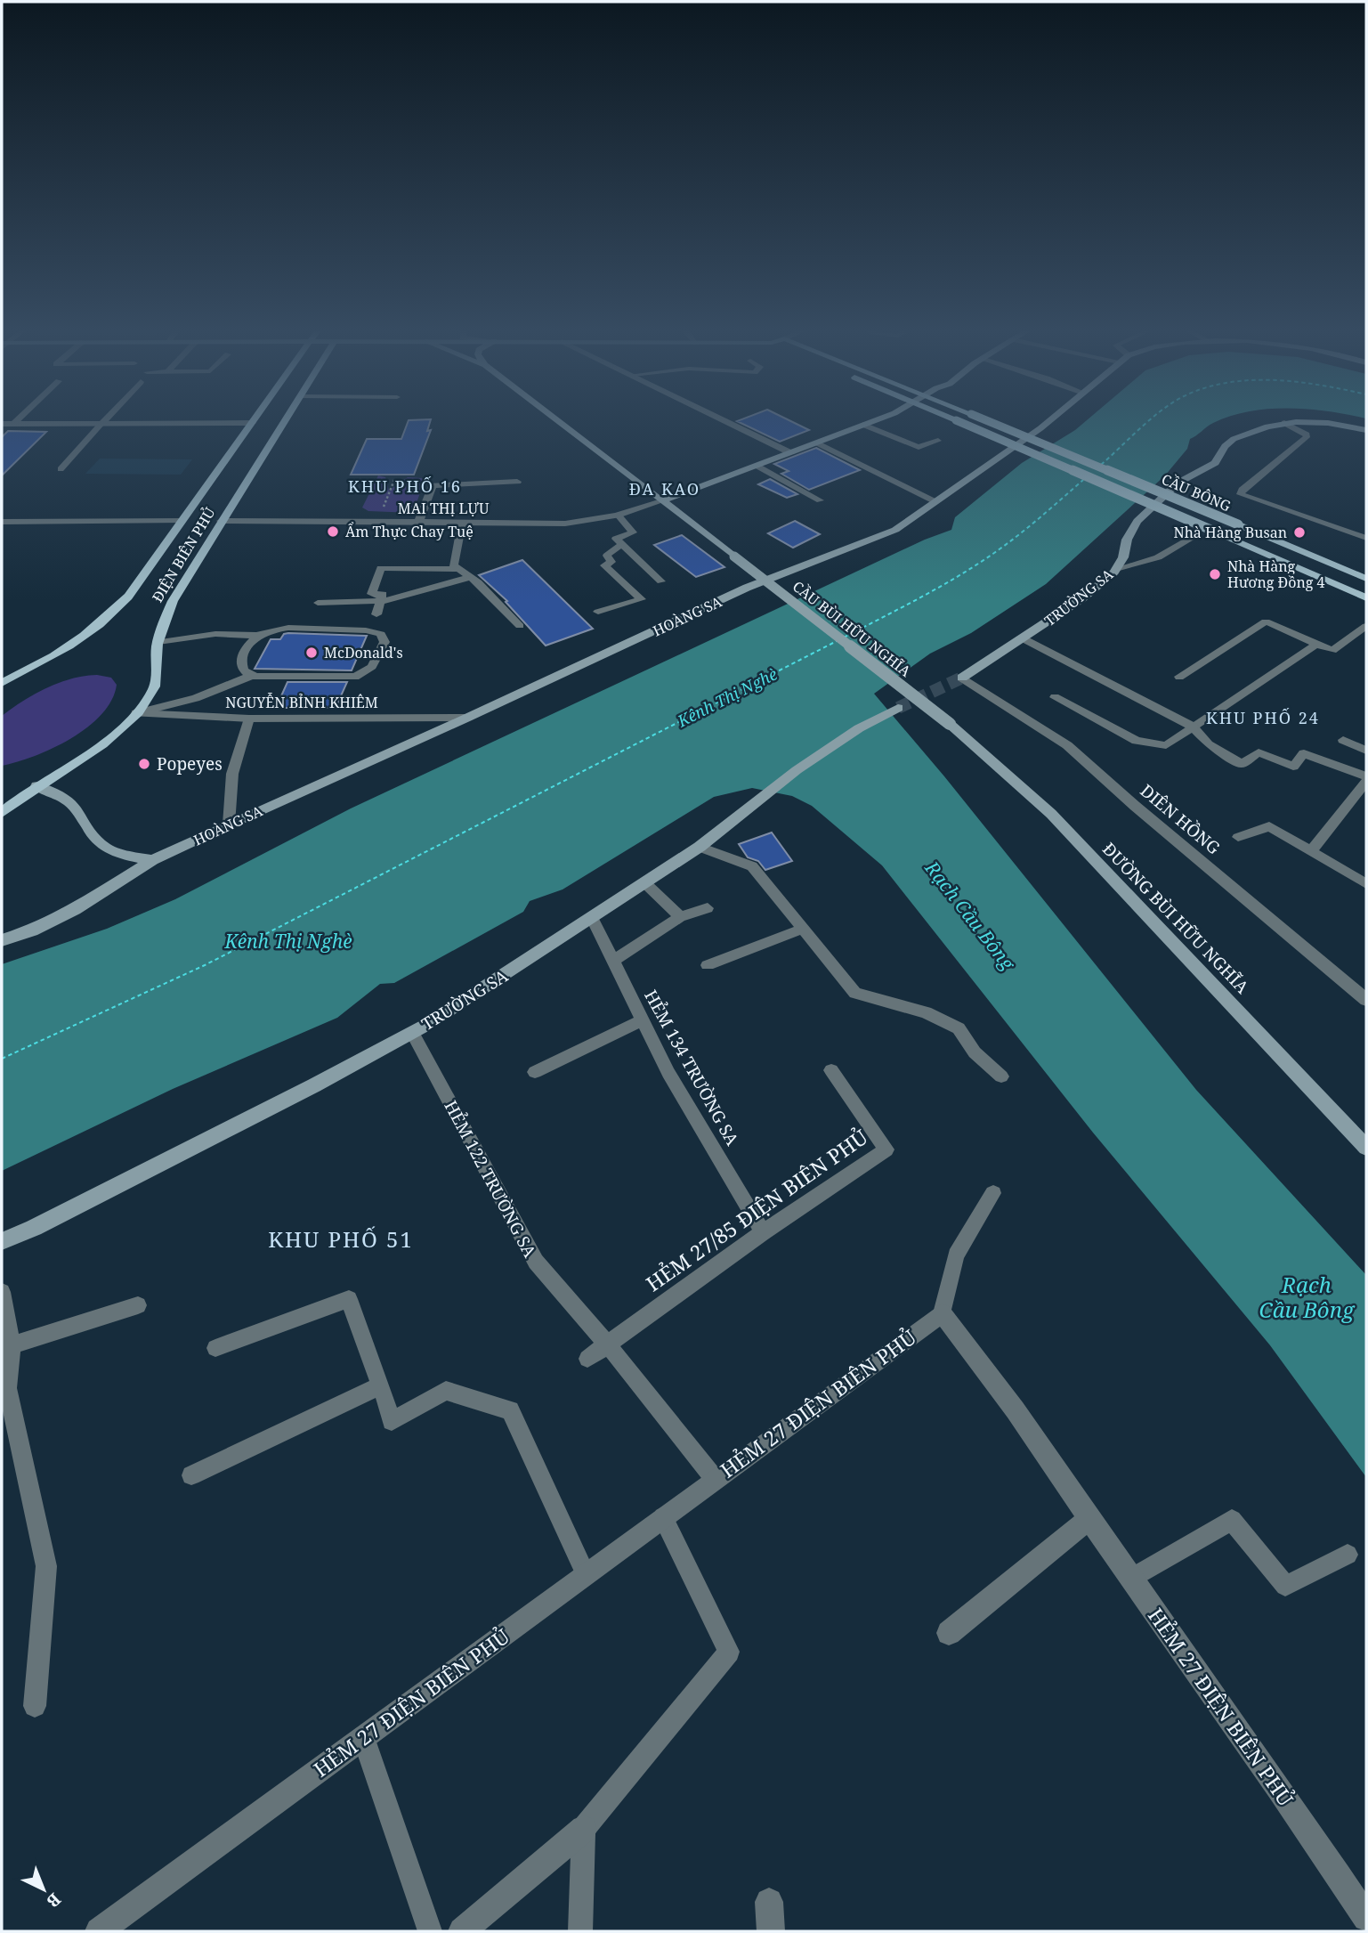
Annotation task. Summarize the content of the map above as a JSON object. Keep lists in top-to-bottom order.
{
  "streets": {
    "main road": ["CẦU BÔNG", "ÐIỆN BIÊN PHỦ"],
    "street": [
      "MAI THỊ LỰU",
      "TRƯỜNG SA",
      "HOÀNG SA",
      "CẦU BÙI HỮU NGHĨA",
      "NGUYỄN BỈNH KHIÊM",
      "DIÊN HỒNG",
      "ĐƯỜNG BÙI HỮU NGHĨA",
      "HẺM 27 ĐIỆN BIÊN PHỦ"
    ],
    "lane": ["HẺM 134 TRƯỜNG SA", "HẺM 122 TRƯỜNG SA", "HẺM 27/85 ĐIỆN BIÊN PHỦ"]
  },
  "crossings": [
    ["MAI THỊ LỰU", "ÐIỆN BIÊN PHỦ"],
    ["MAI THỊ LỰU", "CẦU BÙI HỮU NGHĨA"],
    ["ÐIỆN BIÊN PHỦ", "NGUYỄN BỈNH KHIÊM"],
    ["TRƯỜNG SA", "DIÊN HỒNG"],
    ["TRƯỜNG SA", "HẺM 134 TRƯỜNG SA"],
    ["TRƯỜNG SA", "HẺM 122 TRƯỜNG SA"],
    ["HOÀNG SA", "NGUYỄN BỈNH KHIÊM"],
    ["CẦU BÙI HỮU NGHĨA", "ĐƯỜNG BÙI HỮU NGHĨA"],
    ["HẺM 134 TRƯỜNG SA", "HẺM 27/85 ĐIỆN BIÊN PHỦ"],
    ["HẺM 122 TRƯỜNG SA", "HẺM 27/85 ĐIỆN BIÊN PHỦ"]
  ],
  "districts": [
    "KHU PHỐ 16",
    "ĐA KAO",
    "KHU PHỐ 24",
    "KHU PHỐ 51"
  ],
  "water": ["Kênh Thị Nghè", "Rạch Cầu Bông"],
  "places": [
    "Ẩm Thực Chay Tuệ",
    "Nhà Hàng Busan",
    "Nhà Hàng Hương Đồng 4",
    "McDonald's",
    "Popeyes"
  ],
  "north": "bottom right"
}
